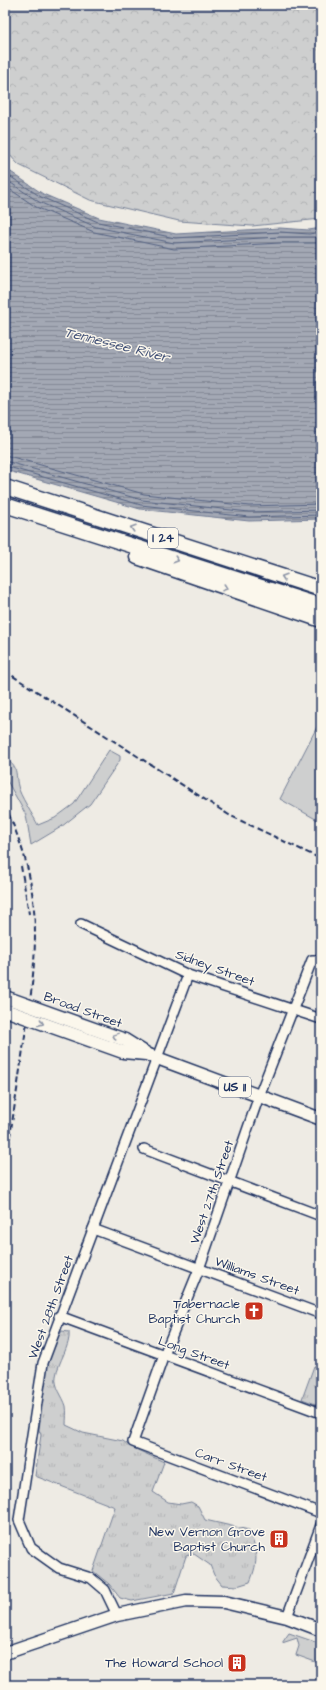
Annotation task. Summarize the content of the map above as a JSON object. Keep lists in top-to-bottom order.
{
  "streets": {
    "highway": ["I 24"],
    "main road": ["Broad Street", "US 11"],
    "street": [
      "Sidney Street",
      "West 27th Street",
      "Williams Street",
      "West 28th Street",
      "Long Street",
      "Carr Street"
    ]
  },
  "crossings": [
    ["Sidney Street", "West 27th Street"],
    ["Sidney Street", "West 28th Street"],
    ["Broad Street", "West 27th Street"],
    ["Broad Street", "West 28th Street"],
    ["West 27th Street", "Williams Street"],
    ["West 27th Street", "Long Street"],
    ["West 27th Street", "Carr Street"],
    ["Williams Street", "West 28th Street"],
    ["West 28th Street", "Long Street"]
  ],
  "water": ["Tennessee River"],
  "places": {
    "church": ["Tabernacle Baptist Church"],
    "building": ["New Vernon Grove Baptist Church", "The Howard School"]
  }
}
